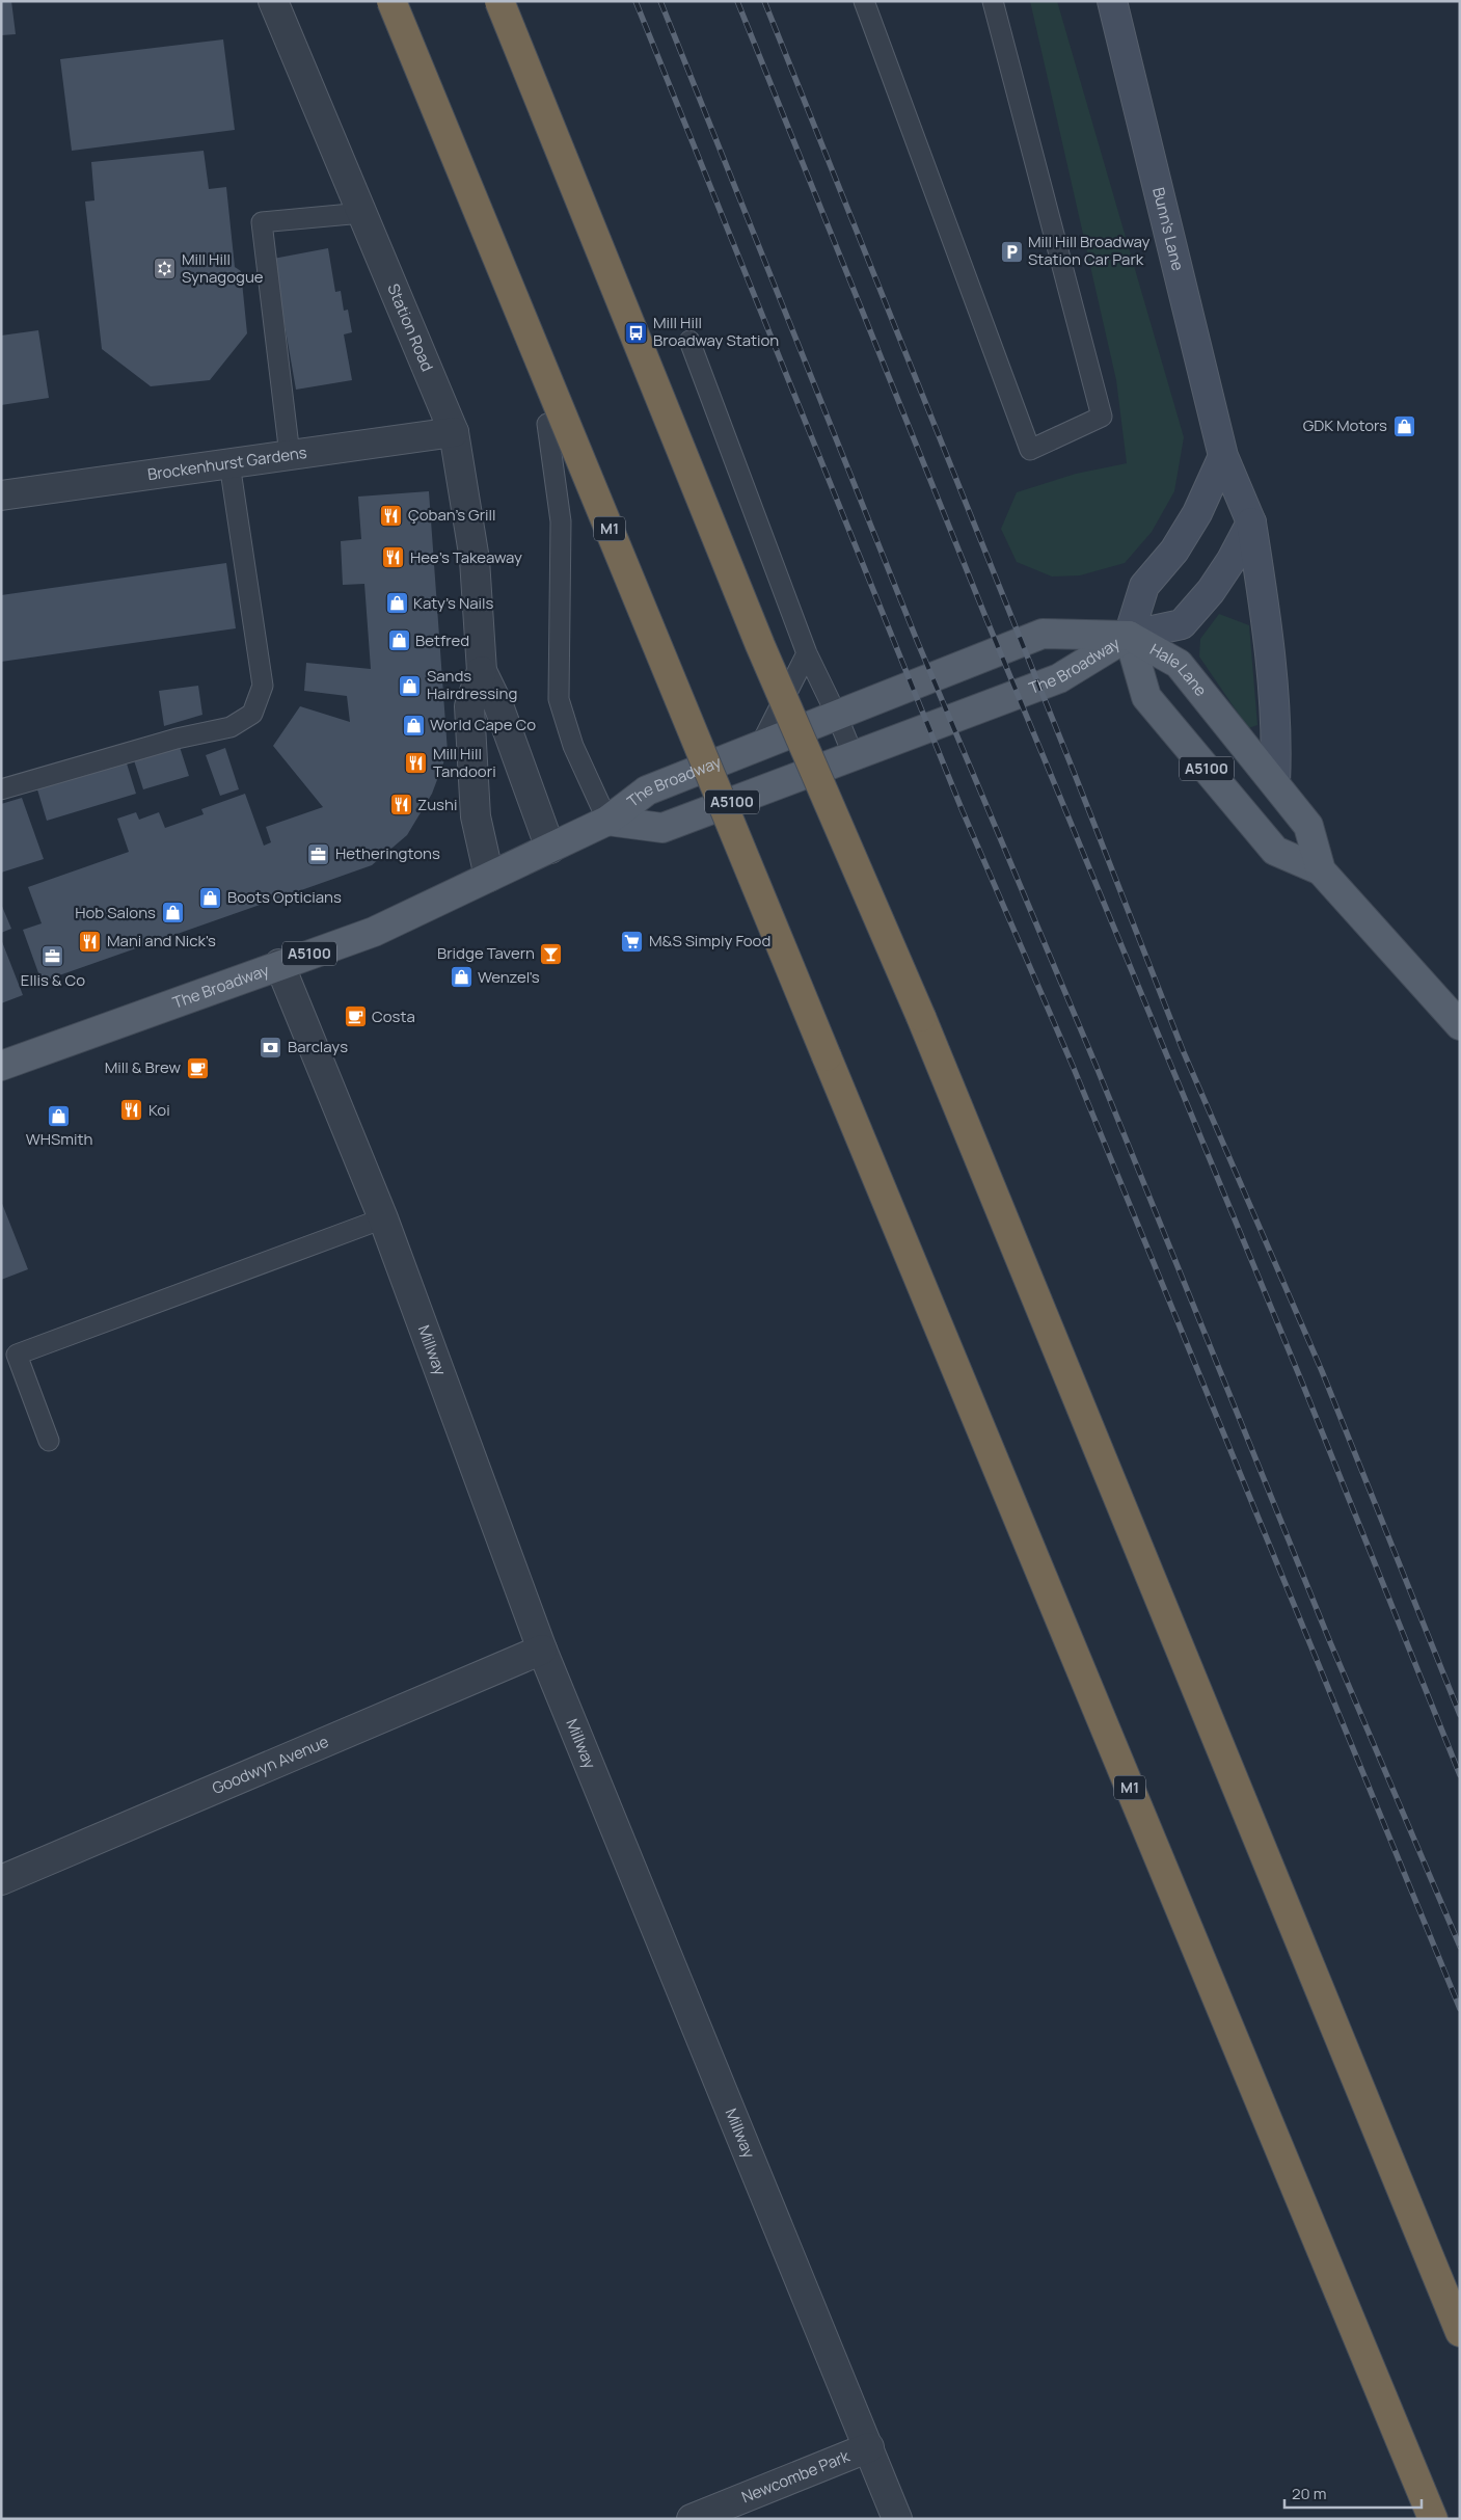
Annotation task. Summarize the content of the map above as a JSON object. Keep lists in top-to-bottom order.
{
  "streets": {
    "highway": ["M1"],
    "main road": ["The Broadway", "Hale Lane", "A5100"],
    "street": [
      "Bunn's Lane",
      "Station Road",
      "Brockenhurst Gardens",
      "Millway",
      "Goodwyn Avenue",
      "Newcombe Park"
    ]
  },
  "crossings": [
    ["Bunn's Lane", "Hale Lane"],
    ["Station Road", "Brockenhurst Gardens"],
    ["Station Road", "The Broadway"],
    ["The Broadway", "Hale Lane"],
    ["The Broadway", "Millway"],
    ["Millway", "Goodwyn Avenue"],
    ["Millway", "Newcombe Park"]
  ],
  "places": {
    "parking": ["Mill Hill Broadway Station Car Park"],
    "synagogue": ["Mill Hill Synagogue"],
    "bus stop": ["Mill Hill Broadway Station"],
    "shop": [
      "GDK Motors",
      "Katy's Nails",
      "Betfred",
      "Sands Hairdressing",
      "World Cape Co",
      "Boots Opticians",
      "Hob Salons",
      "Wenzel's",
      "WHSmith"
    ],
    "restaurant": [
      "Çoban's Grill",
      "Hee's Takeaway",
      "Mill Hill Tandoori",
      "Zushi",
      "Mani and Nick's",
      "Koi"
    ],
    "office": ["Hetheringtons", "Ellis & Co"],
    "supermarket": ["M&S Simply Food"],
    "bar": ["Bridge Tavern"],
    "cafe": ["Costa", "Mill & Brew"],
    "bank": ["Barclays"]
  },
  "scale_bar": "20 m"
}
